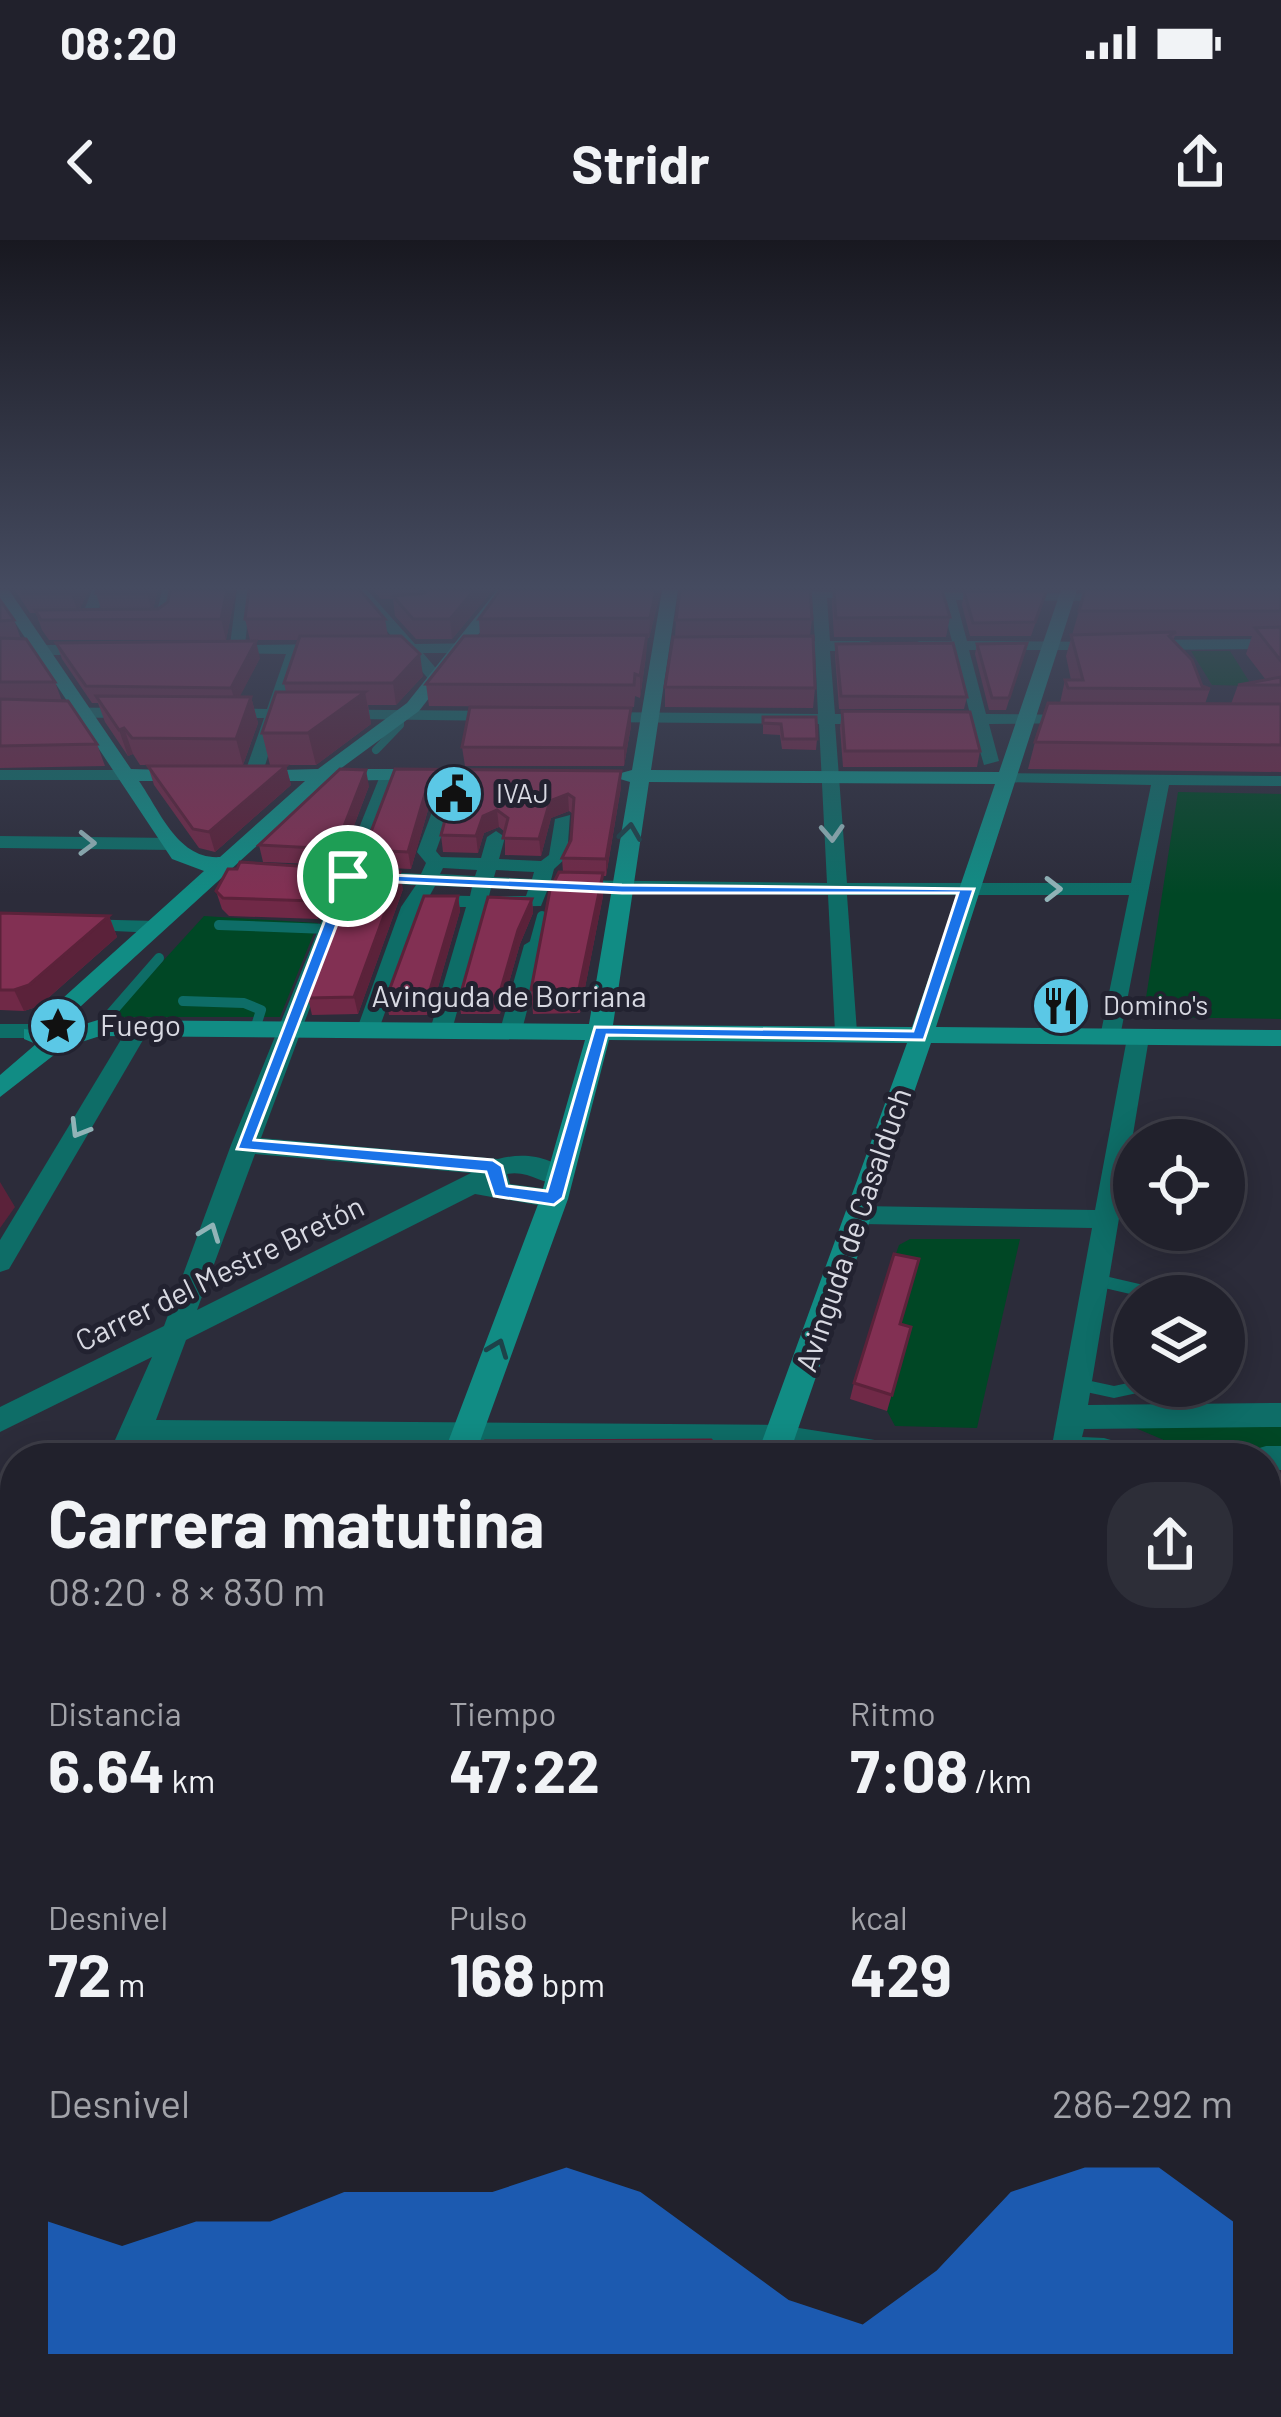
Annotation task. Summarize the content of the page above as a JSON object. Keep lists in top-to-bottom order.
{
  "streets": {
    "main road": ["Avinguda de Borriana", "Avinguda de Casalduch"],
    "street": ["Carrer del Mestre Bretón"]
  },
  "crossings": [
    ["Avinguda de Borriana", "Avinguda de Casalduch"]
  ],
  "places": {
    "public building": ["IVAJ"],
    "restaurant": ["Domino's"],
    "place": ["Fuego"]
  },
  "page": {
    "status": "08:20",
    "header": "Stridr",
    "heading": ["Carrera matutina", "08:20 · 8 × 830 m"],
    "stats": [
      ["Distancia", "6.64 km"],
      ["Tiempo", "47:22"],
      ["Ritmo", "7:08 /km"],
      ["Desnivel", "72 m"],
      ["Pulso", "168 bpm"],
      ["kcal", "429"]
    ],
    "chart": ["Desnivel", "286–292 m"]
  }
}
